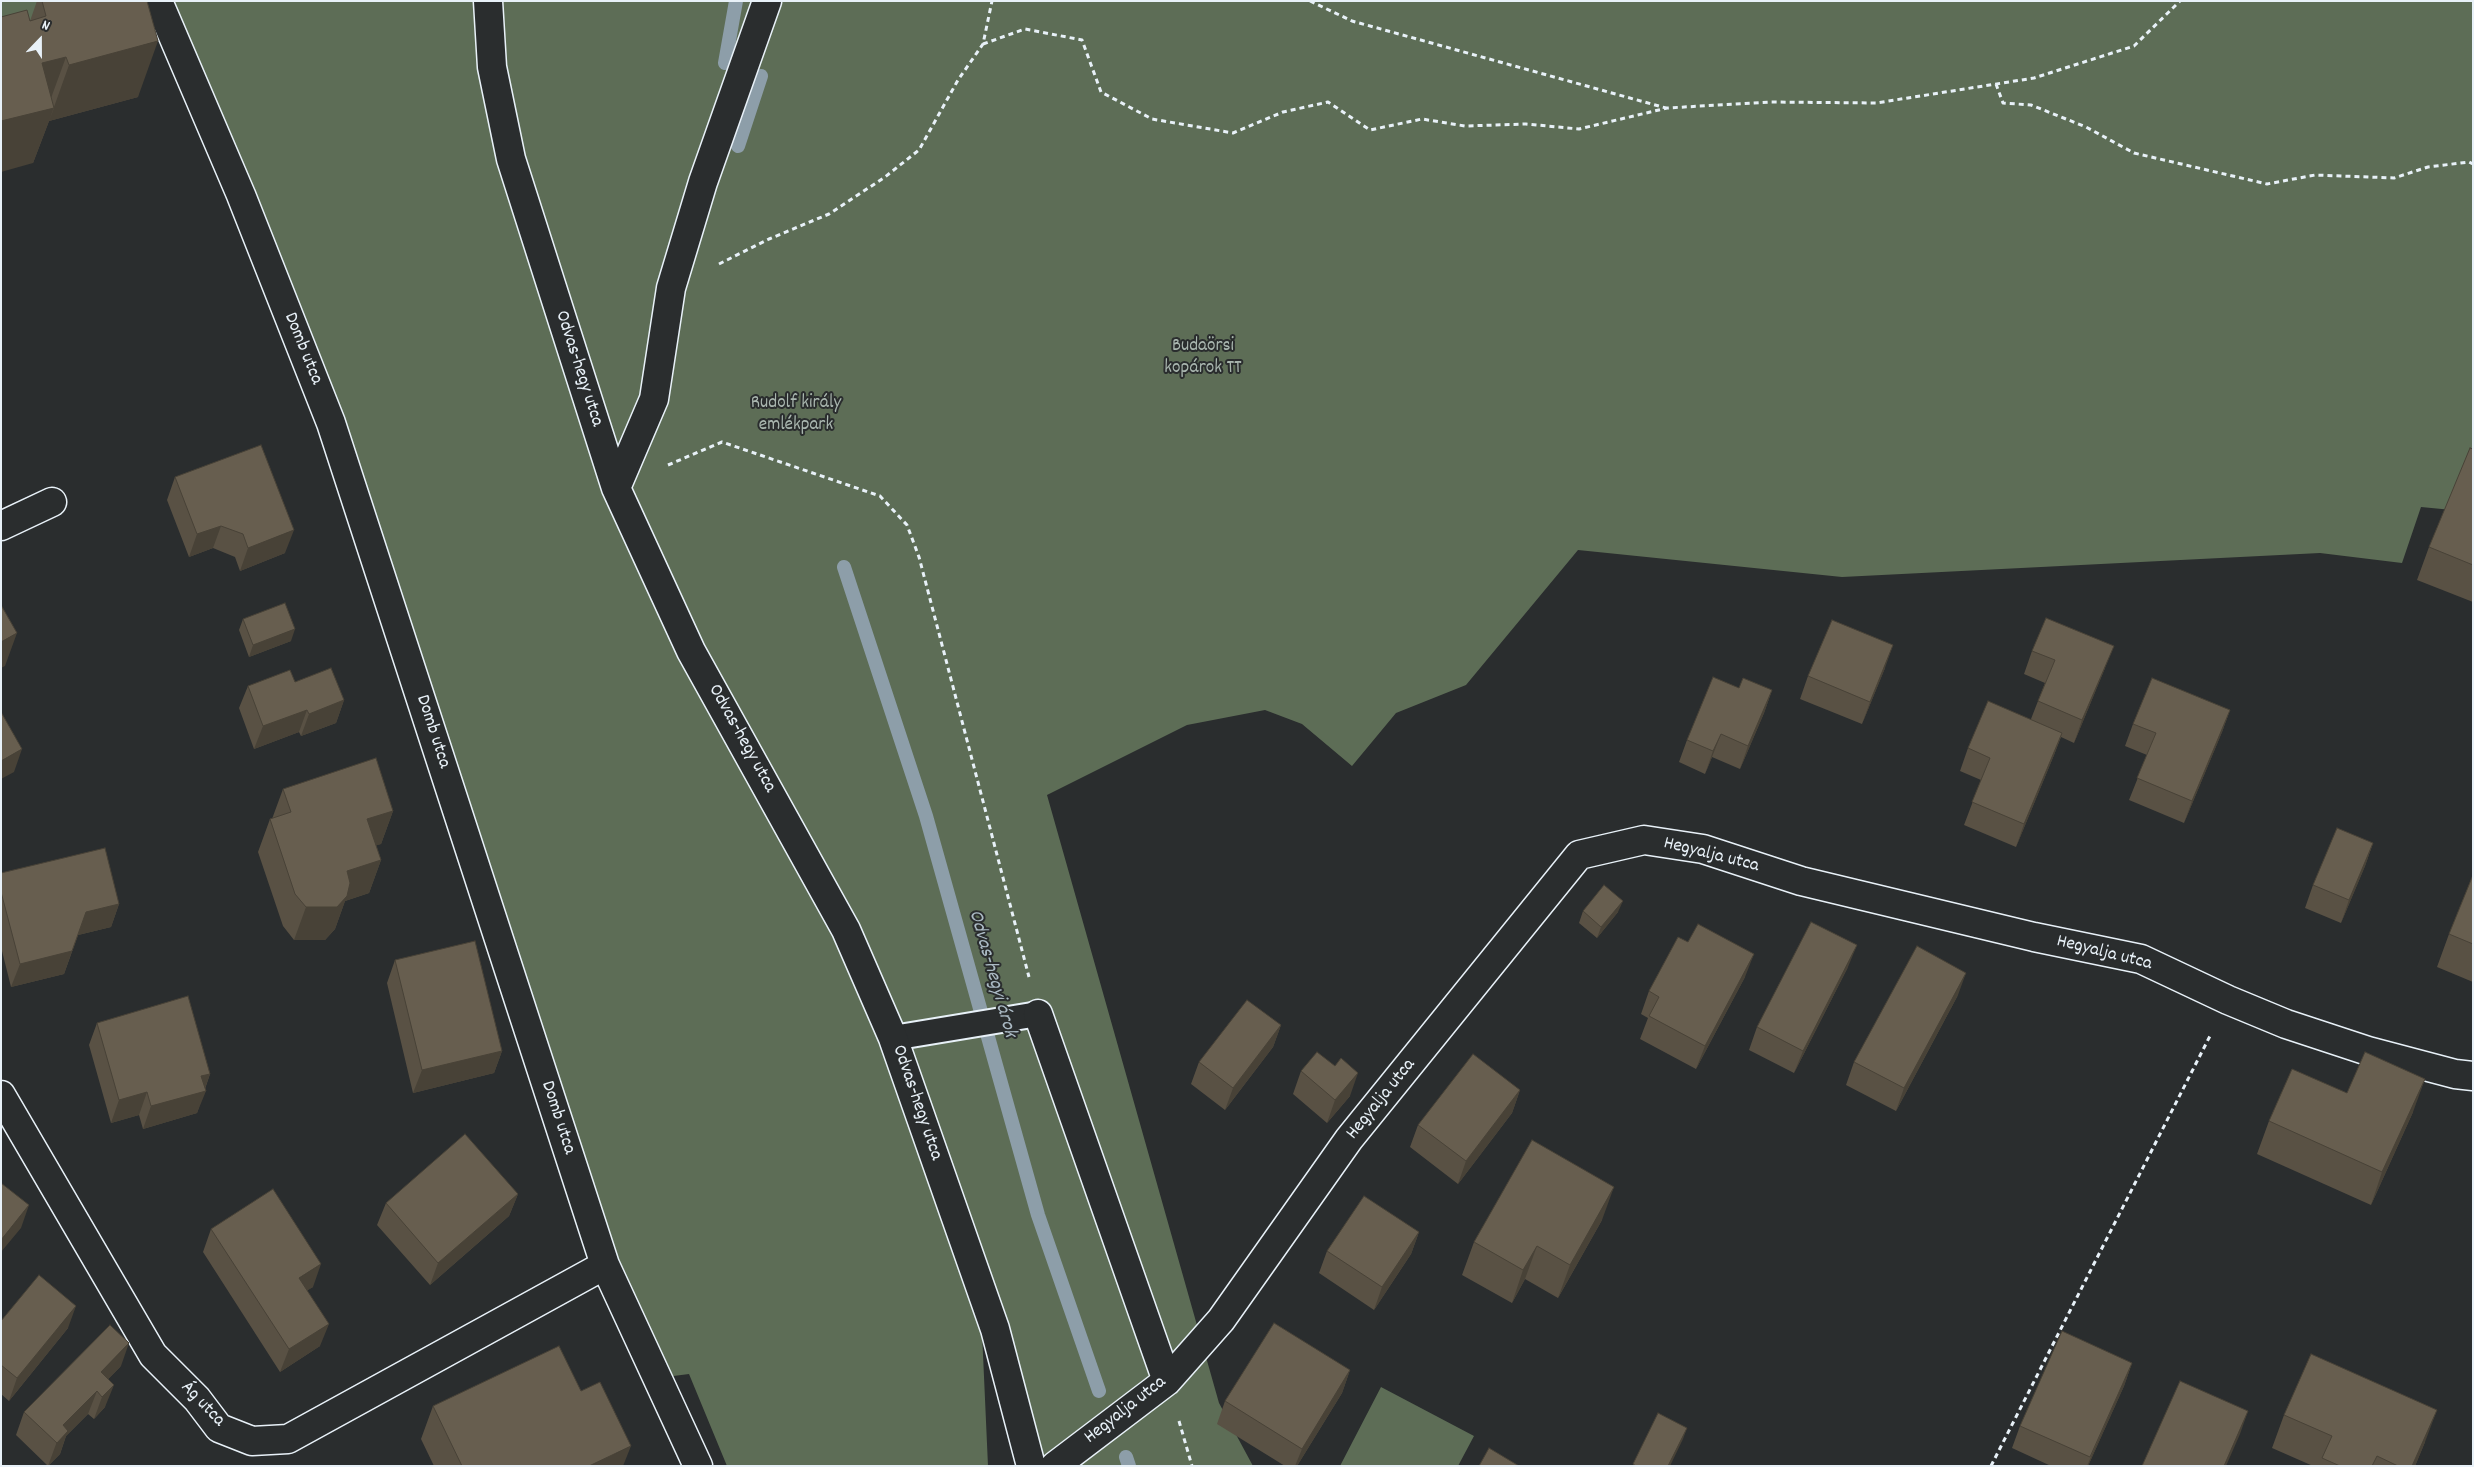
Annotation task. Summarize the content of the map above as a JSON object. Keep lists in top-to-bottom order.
{
  "streets": {
    "street": [
      "Domb utca",
      "Odvas-hegy utca",
      "Hegyalja utca",
      "Ág utca"
    ]
  },
  "crossings": [
    ["Domb utca", "Ág utca"]
  ],
  "water": ["Odvas-hegyi árok"],
  "parks": ["Budaörsi kopárok TT", "Rudolf király emlékpark"],
  "north": "top"
}
